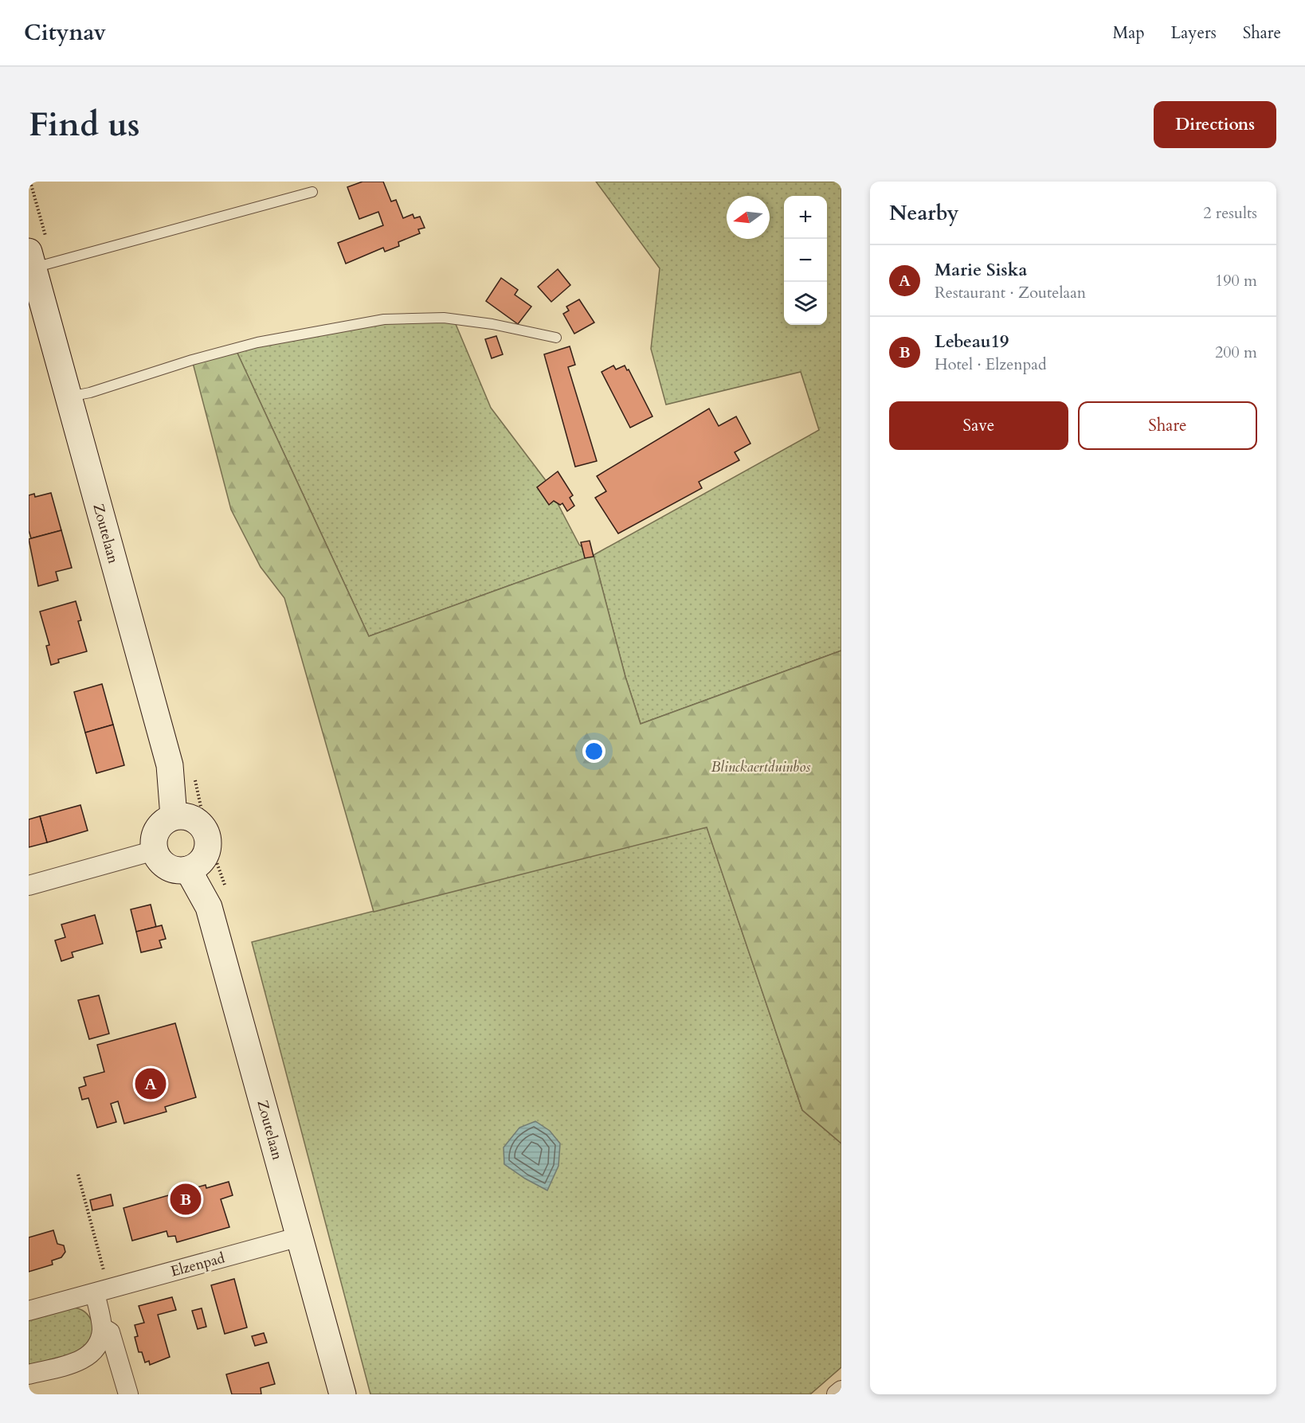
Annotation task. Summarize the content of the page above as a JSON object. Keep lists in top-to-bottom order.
{
  "streets": {
    "street": ["Zoutelaan", "Elzenpad"]
  },
  "crossings": [
    ["Zoutelaan", "Elzenpad"]
  ],
  "parks": ["Blinckaertduinbos"],
  "north": "left",
  "page": {
    "header": "Citynav",
    "nav": ["Map", "Layers", "Share"],
    "buttons": [
      "Directions",
      ["Save", "Share"]
    ],
    "title": "Find us",
    "heading": ["Nearby", "2 results"],
    "map_buttons": ["+", "−"],
    "list": [
      {
        "mark": "A",
        "name": "Marie Siska",
        "note": "Restaurant · Zoutelaan",
        "value": "190 m"
      },
      {
        "mark": "B",
        "name": "Lebeau19",
        "note": "Hotel · Elzenpad",
        "value": "200 m"
      }
    ],
    "pins": ["A", "B"]
  }
}
